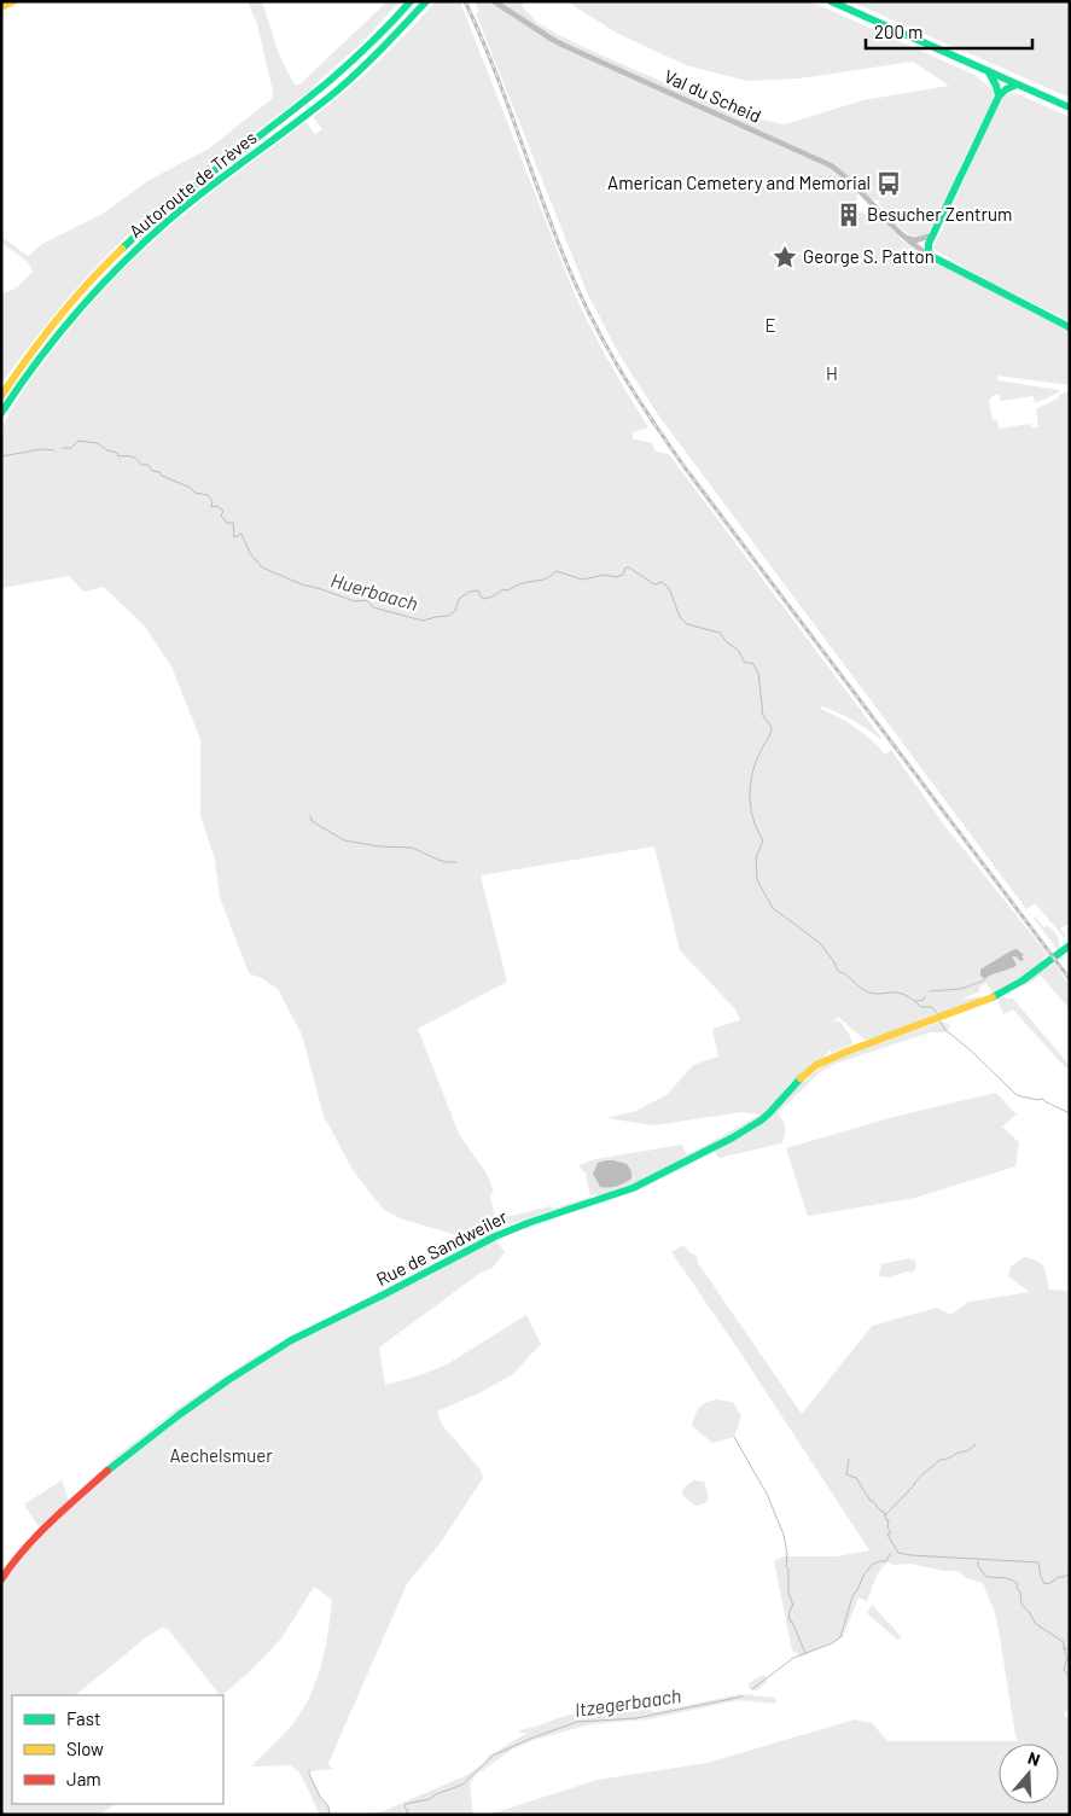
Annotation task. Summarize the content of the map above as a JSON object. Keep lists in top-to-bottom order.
{
  "streets": {
    "main road": ["Val du Scheid", "Autoroute de Trèves", "Rue de Sandweiler"]
  },
  "water": ["Huerbaach", "Itzegerbaach"],
  "parks": ["E", "H", "Aechelsmuer"],
  "places": {
    "bus stop": ["American Cemetery and Memorial"],
    "building": ["Besucher Zentrum"],
    "place": ["George S. Patton"]
  },
  "legend": ["Fast", "Slow", "Jam"],
  "scale_bar": "200 m",
  "north": "top"
}
